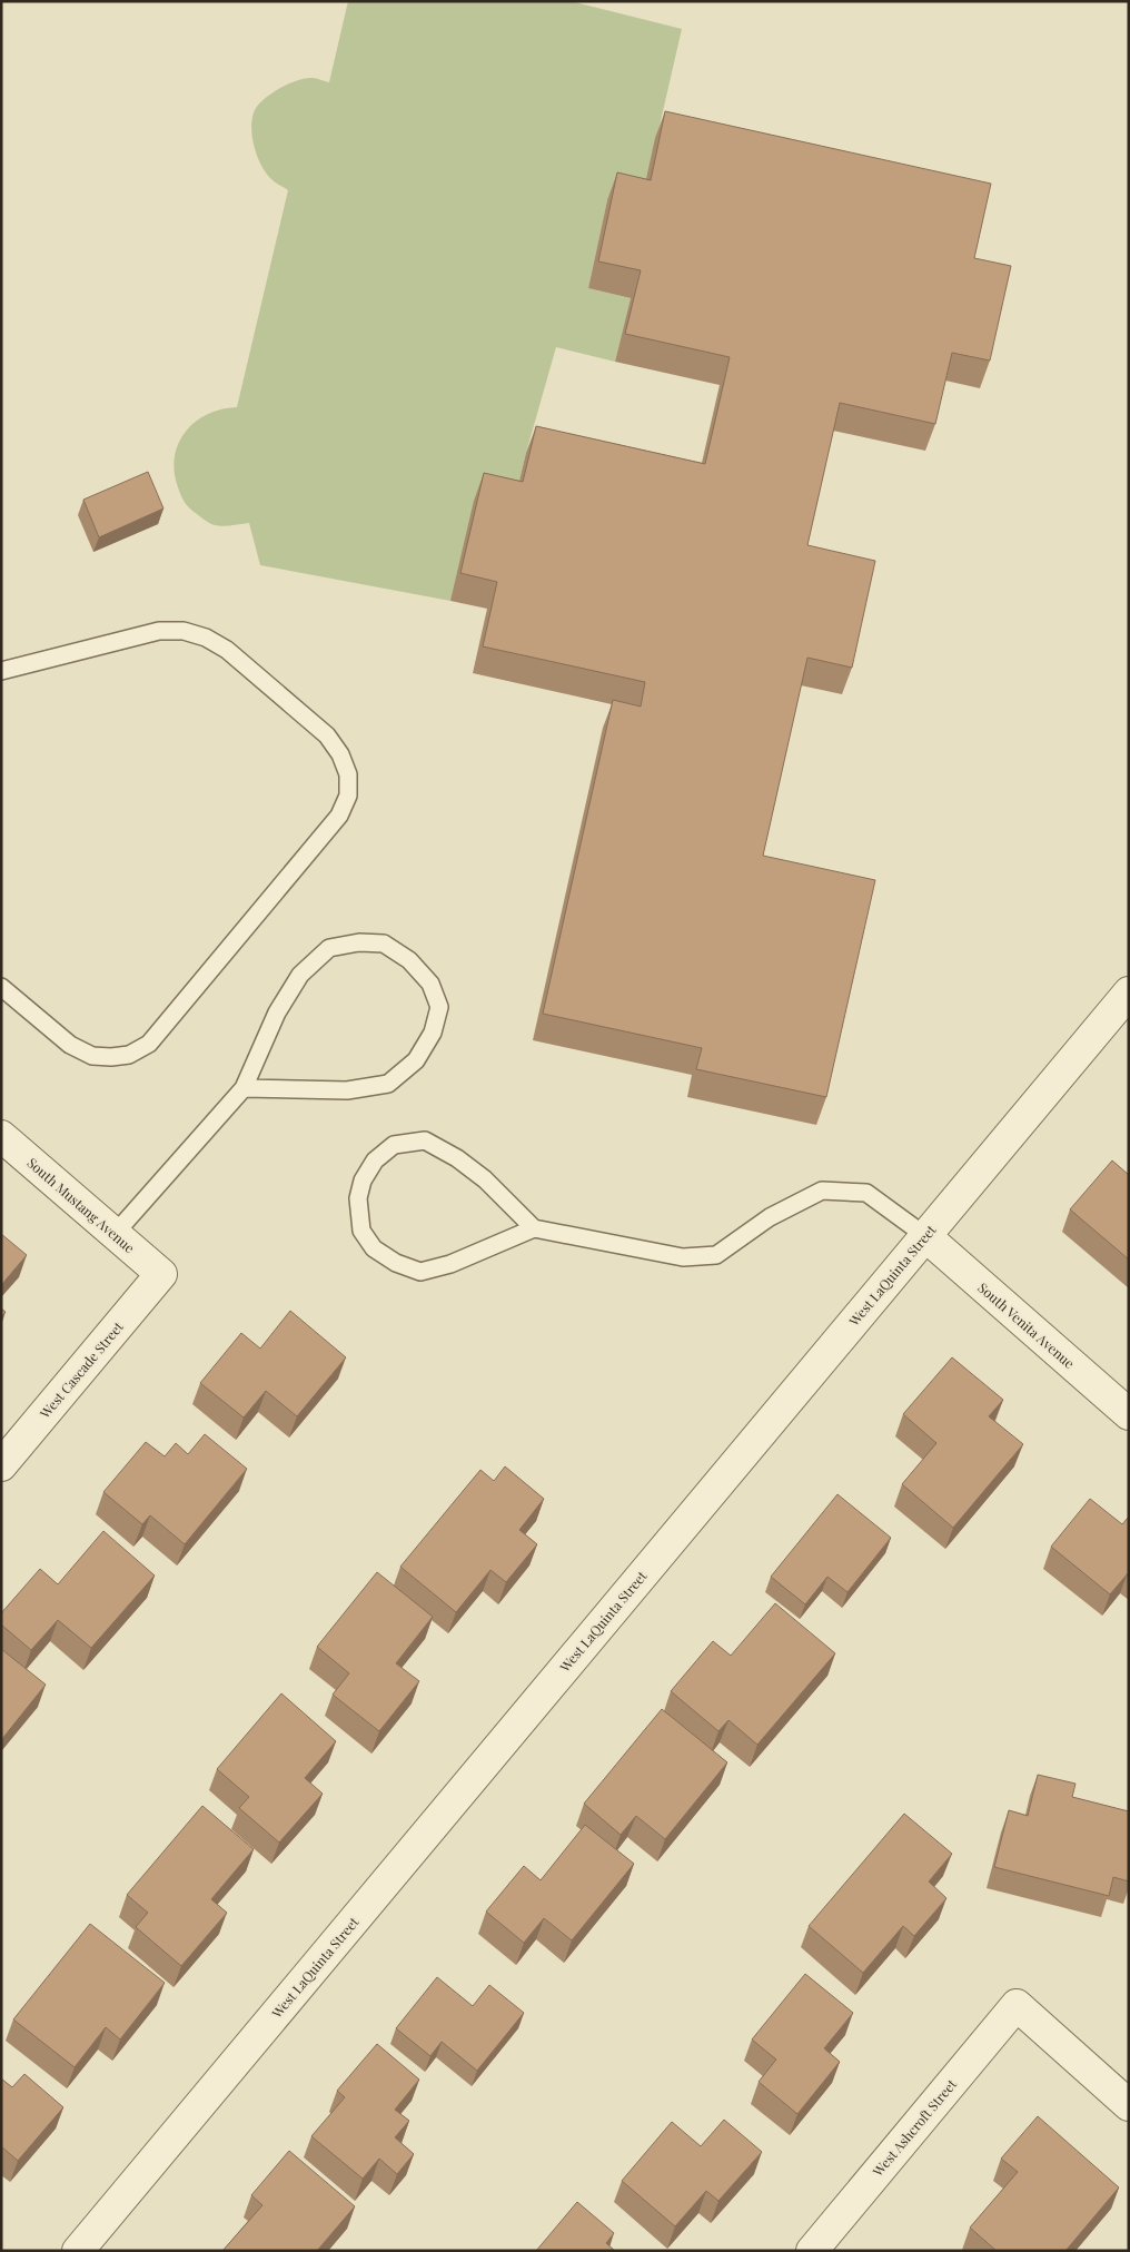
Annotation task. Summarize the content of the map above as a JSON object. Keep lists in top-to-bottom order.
{
  "streets": {
    "street": [
      "South Mustang Avenue",
      "West LaQuinta Street",
      "South Venita Avenue",
      "West Cascade Street",
      "West Ashcroft Street"
    ]
  },
  "crossings": [
    ["South Mustang Avenue", "West Cascade Street"],
    ["West LaQuinta Street", "South Venita Avenue"]
  ]
}
